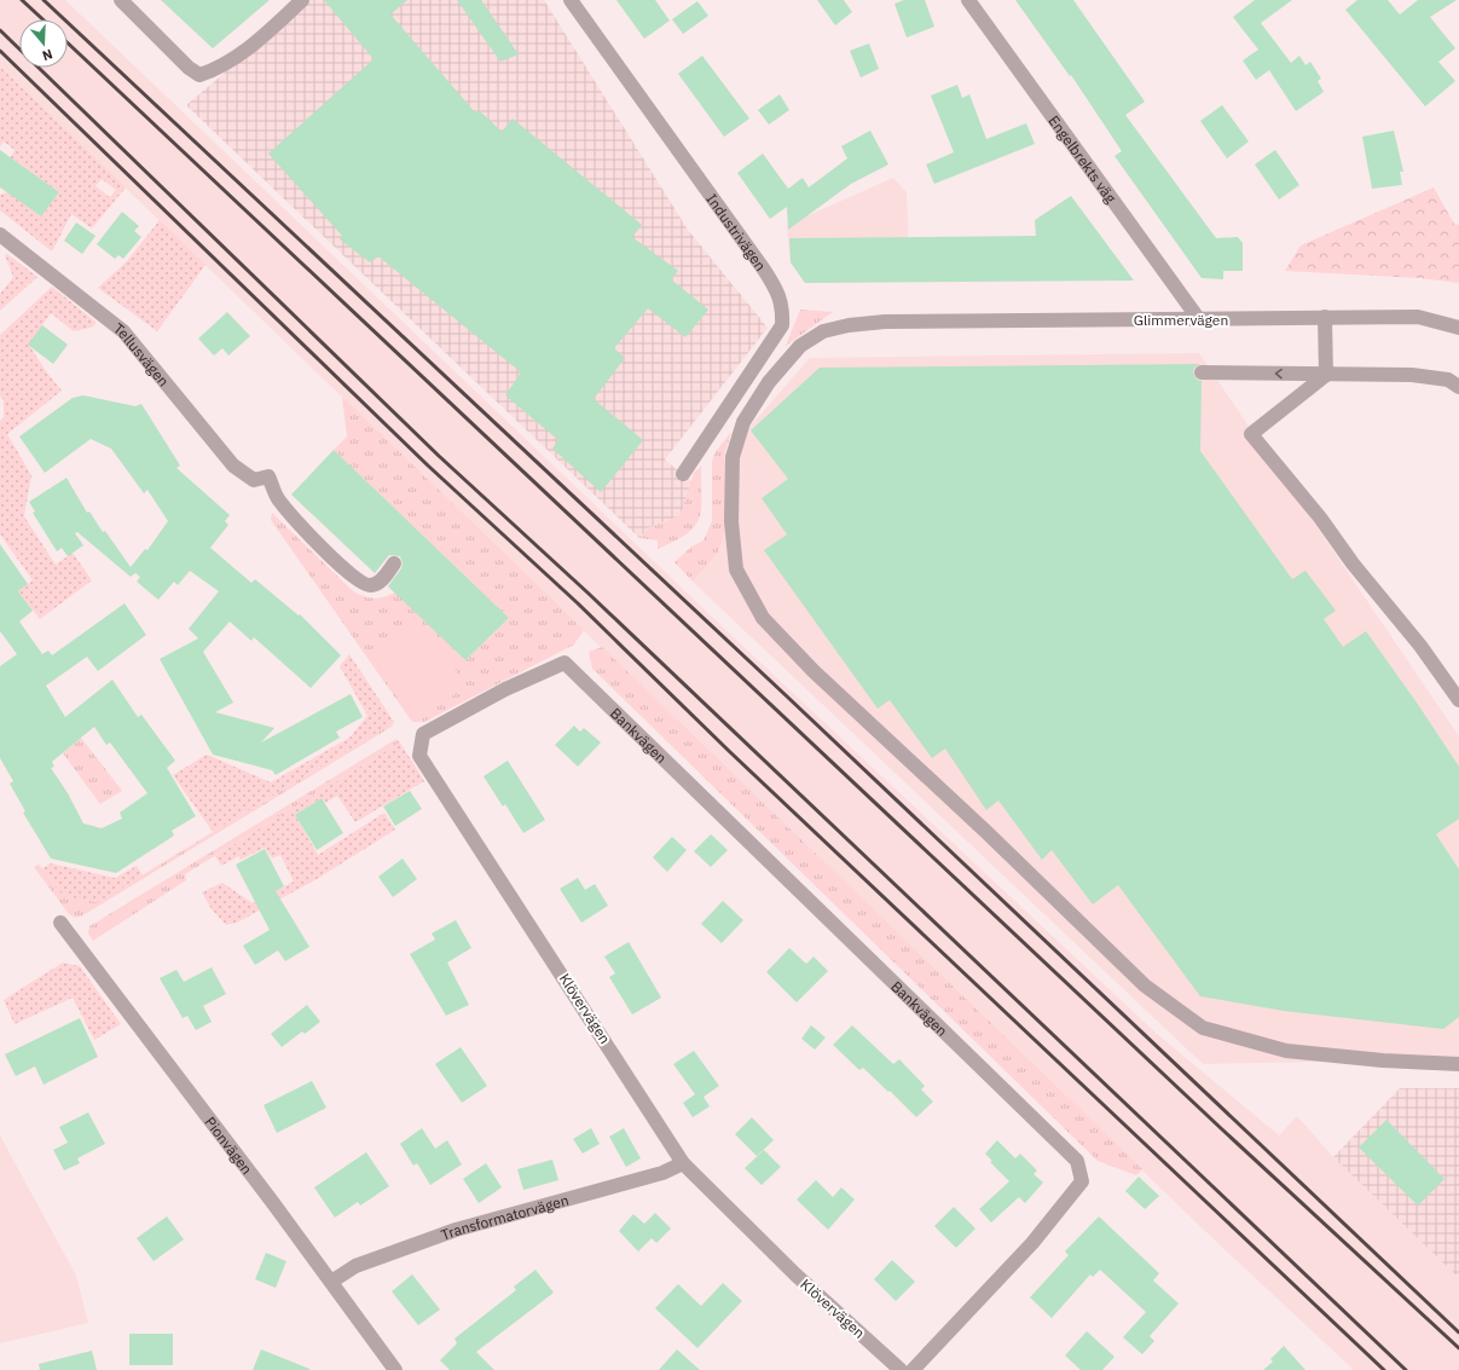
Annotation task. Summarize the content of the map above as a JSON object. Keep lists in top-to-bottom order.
{
  "streets": {
    "street": [
      "Engelbrekts väg",
      "Industrivägen",
      "Glimmervägen",
      "Tellusvägen",
      "Bankvägen",
      "Klövervägen",
      "Pionvägen",
      "Transformatorvägen"
    ]
  },
  "crossings": [
    ["Engelbrekts väg", "Glimmervägen"],
    ["Bankvägen", "Klövervägen"],
    ["Klövervägen", "Transformatorvägen"],
    ["Pionvägen", "Transformatorvägen"]
  ],
  "north": "bottom"
}
